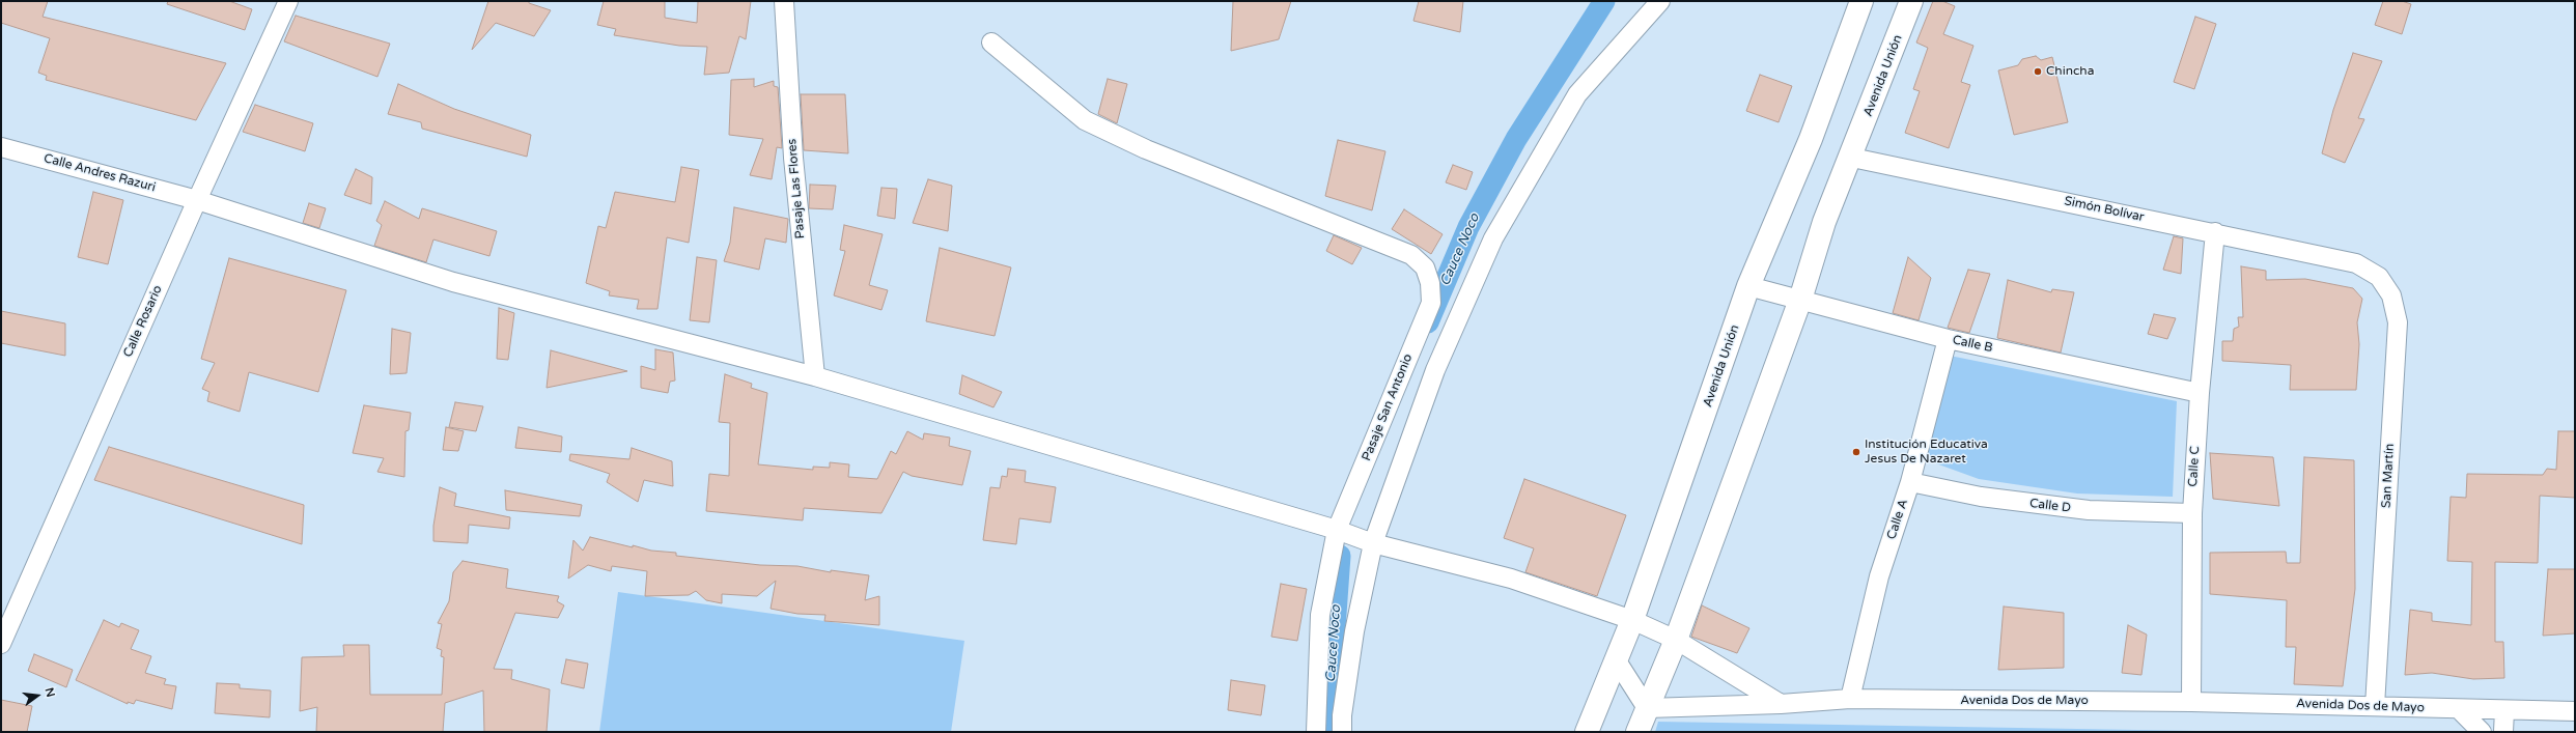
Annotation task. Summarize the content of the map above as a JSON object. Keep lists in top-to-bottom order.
{
  "streets": {
    "main road": ["Avenida Unión"],
    "street": [
      "Calle Andres Razuri",
      "Pasaje Las Flores",
      "Simón Bolívar",
      "Calle Rosario",
      "Calle B",
      "Pasaje San Antonio",
      "Calle C",
      "San Martín",
      "Calle D",
      "Calle A",
      "Avenida Dos de Mayo"
    ]
  },
  "crossings": [
    ["Avenida Unión", "Calle Andres Razuri"],
    ["Avenida Unión", "Simón Bolívar"],
    ["Avenida Unión", "Calle B"],
    ["Avenida Unión", "Avenida Dos de Mayo"],
    ["Calle Andres Razuri", "Pasaje Las Flores"],
    ["Calle Andres Razuri", "Calle Rosario"],
    ["Calle Andres Razuri", "Pasaje San Antonio"],
    ["Calle Andres Razuri", "Avenida Dos de Mayo"],
    ["Simón Bolívar", "Calle C"],
    ["Simón Bolívar", "San Martín"],
    ["Calle B", "Calle C"],
    ["Calle B", "Calle A"],
    ["Calle C", "Calle D"],
    ["Calle C", "Avenida Dos de Mayo"],
    ["San Martín", "Avenida Dos de Mayo"],
    ["Calle D", "Calle A"],
    ["Calle A", "Avenida Dos de Mayo"]
  ],
  "water": ["Cauce Noco"],
  "places": ["Chincha", "Institución Educativa Jesus De Nazaret"],
  "north": "right"
}
